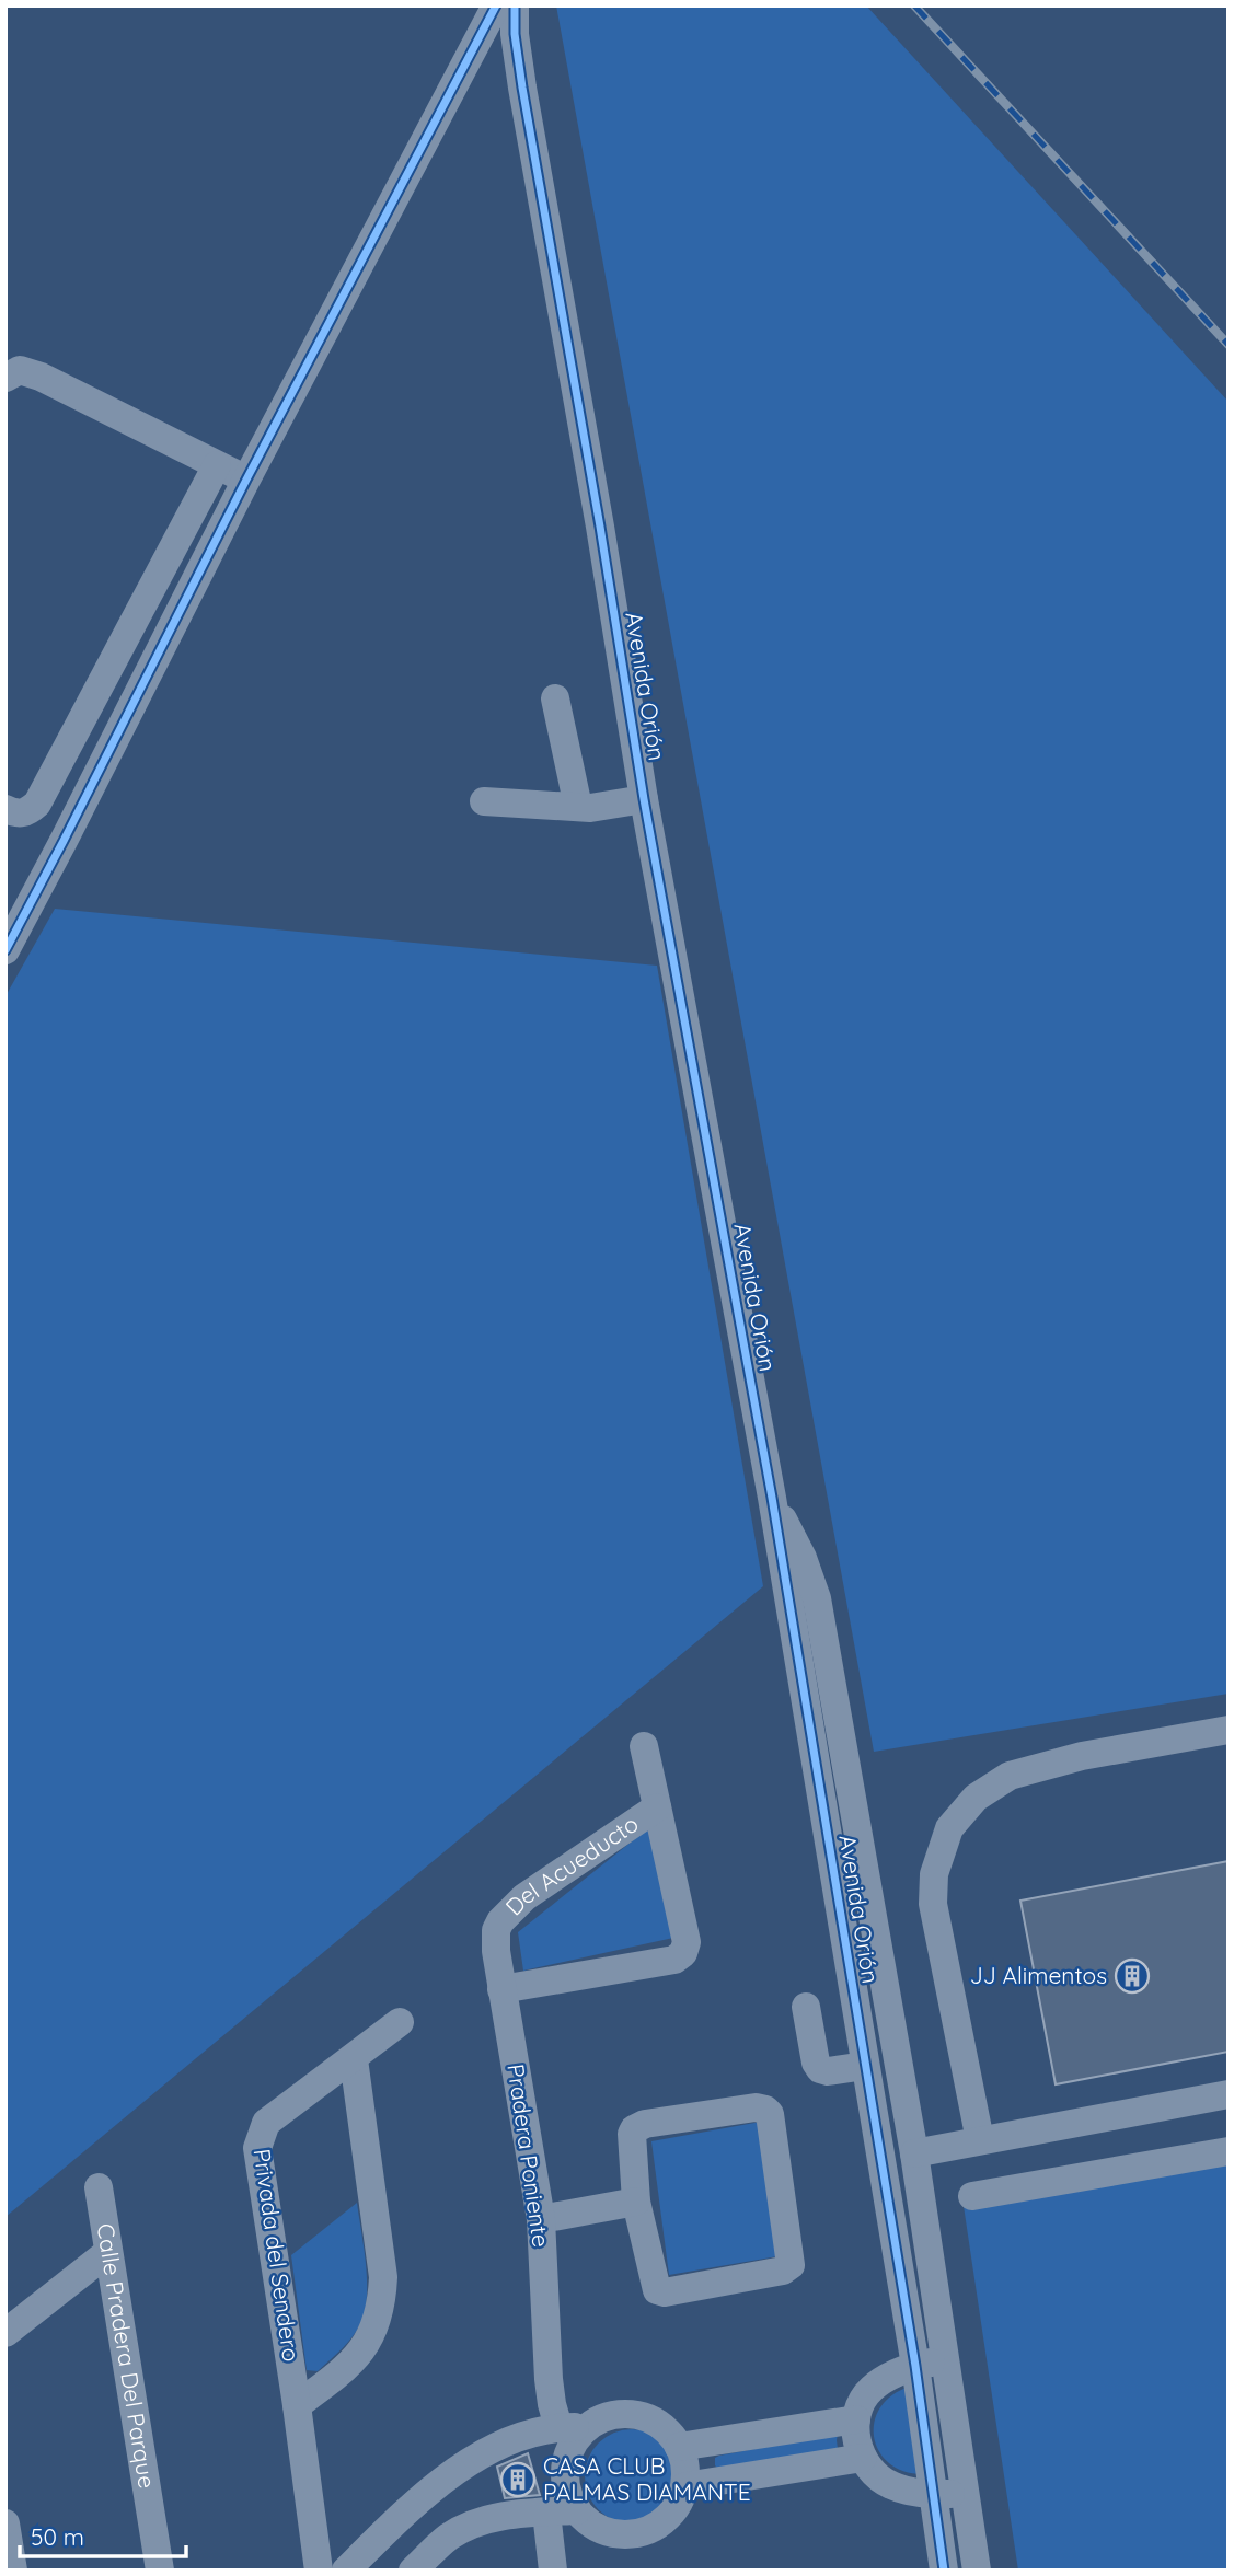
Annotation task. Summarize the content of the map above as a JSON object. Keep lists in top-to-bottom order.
{
  "streets": {
    "street": [
      "Avenida Orión",
      "Del Acueducto",
      "Pradera Poniente",
      "Privada del Sendero",
      "Calle Pradera Del Parque"
    ]
  },
  "crossings": [
    ["Del Acueducto", "Pradera Poniente"]
  ],
  "places": {
    "building": ["JJ Alimentos", "CASA CLUB PALMAS DIAMANTE"]
  },
  "scale_bar": "50 m"
}
